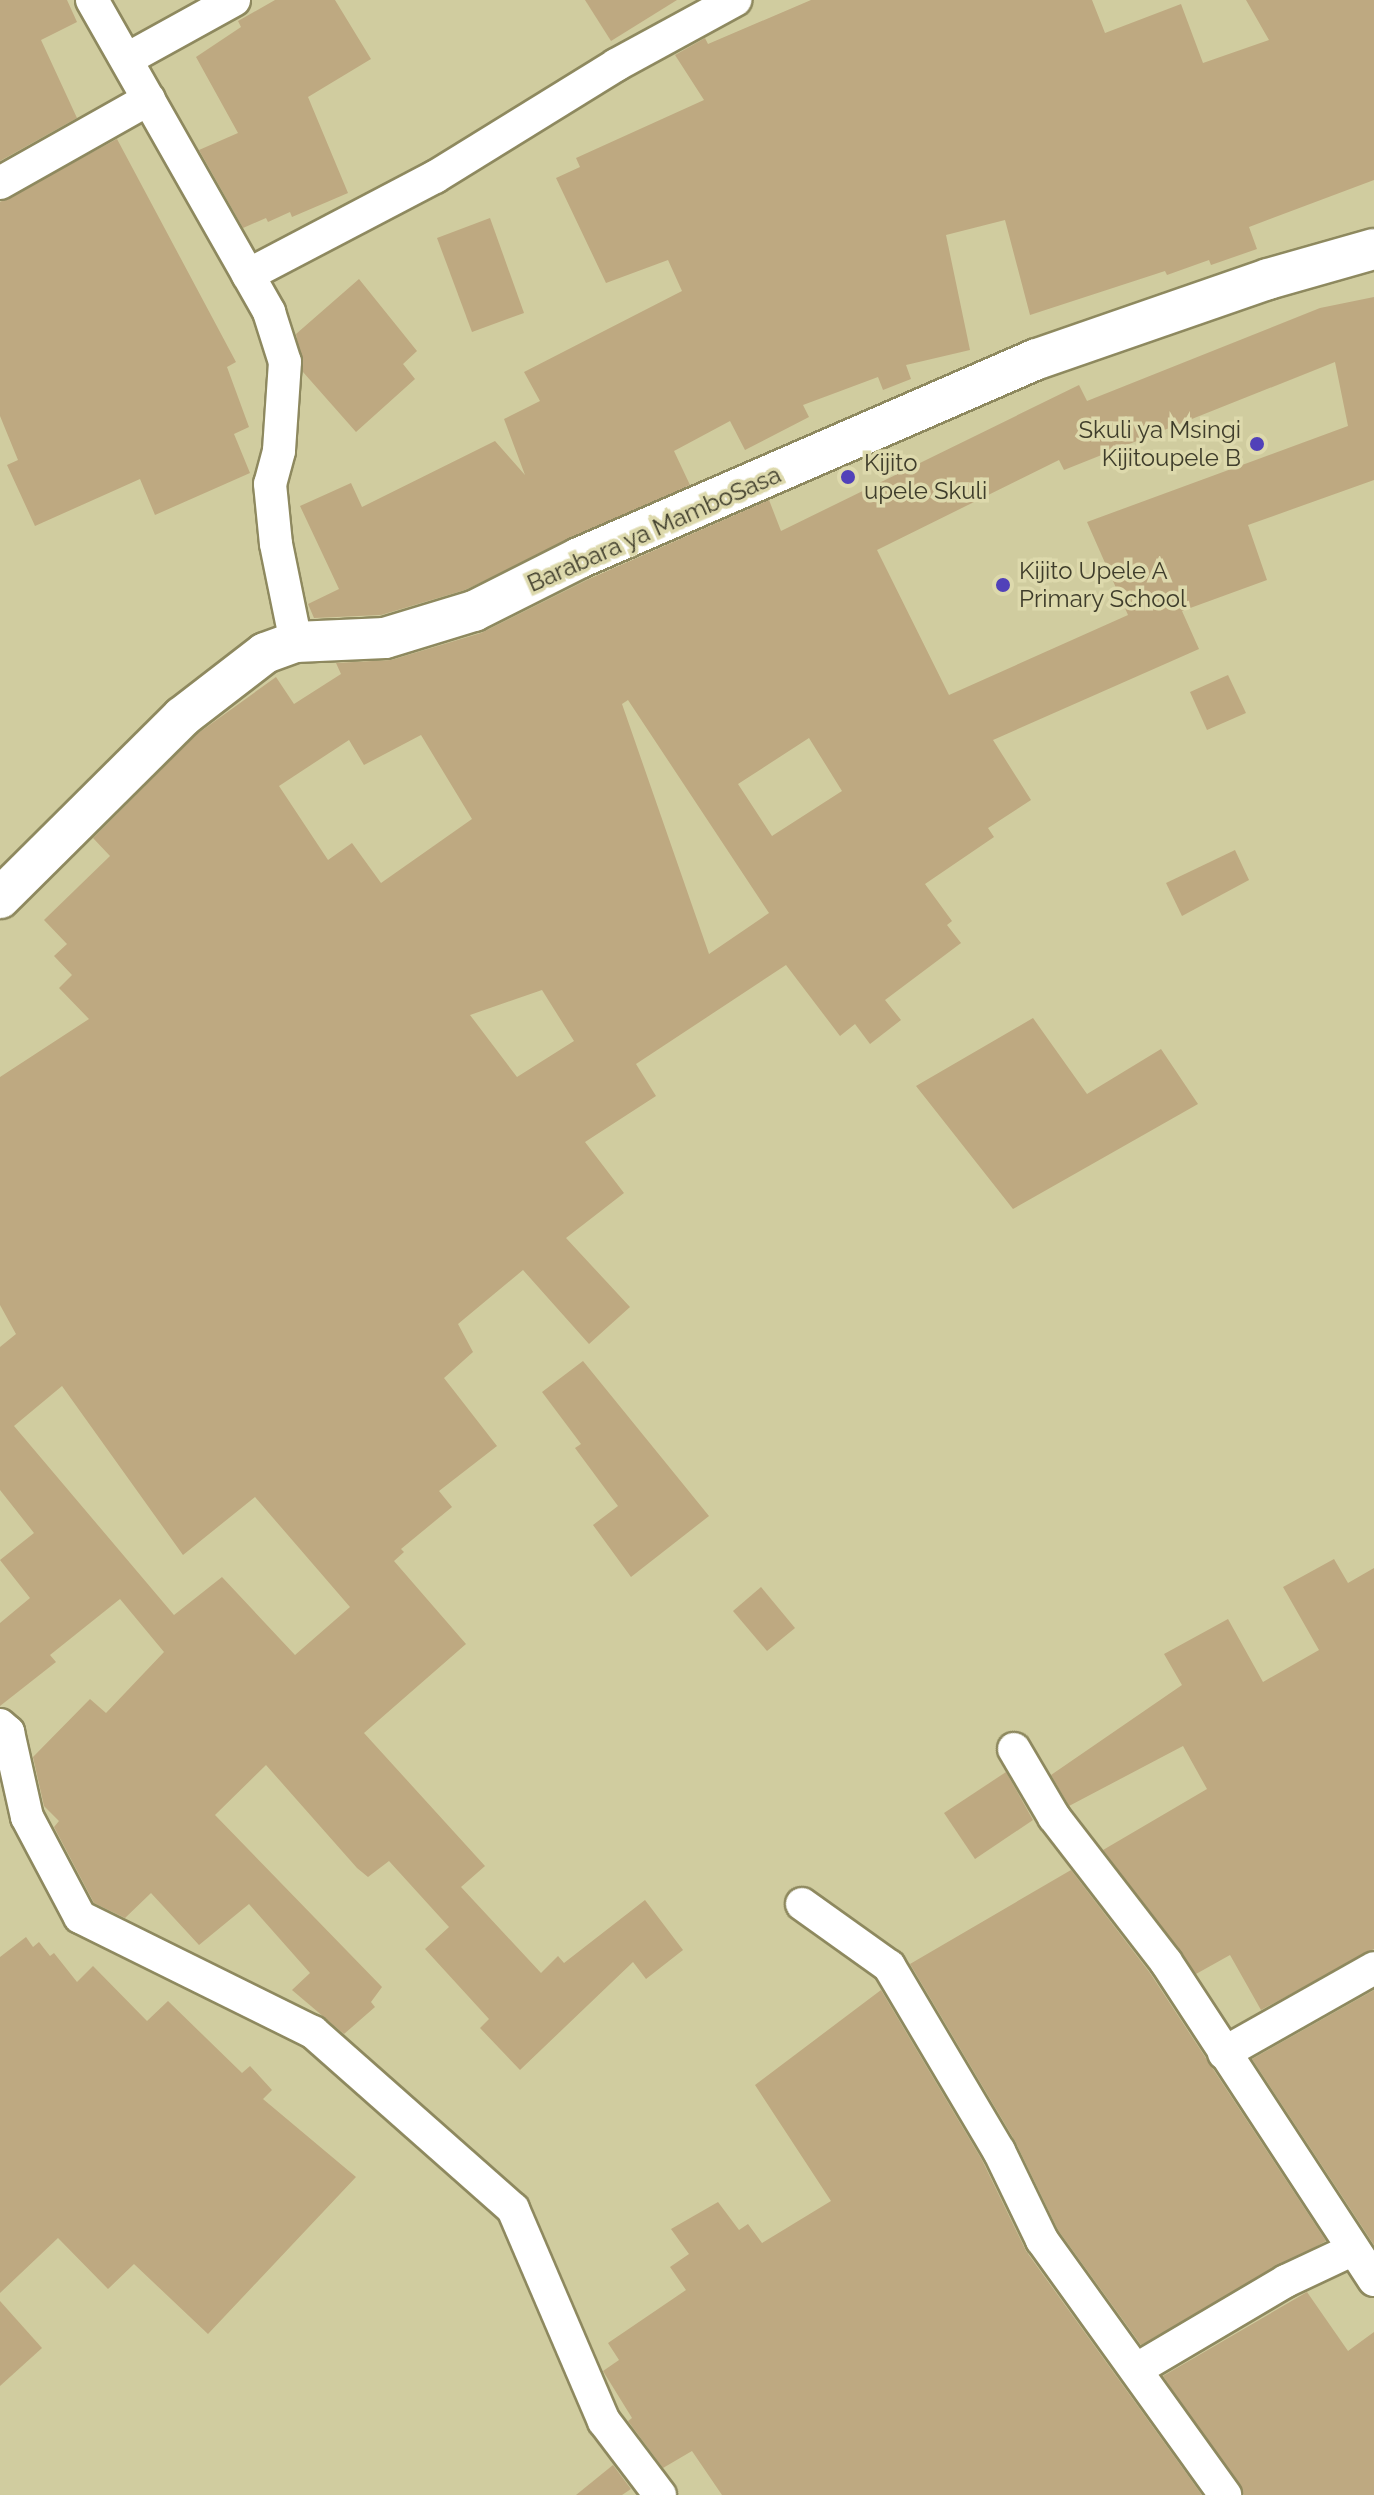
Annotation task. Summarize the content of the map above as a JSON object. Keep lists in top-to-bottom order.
{
  "streets": {
    "street": ["Barabara ya MamboSasa"]
  },
  "places": ["Skuli ya Msingi Kijitoupele B", "Kijito upele Skuli", "Kijito Upele A Primary School"]
}
